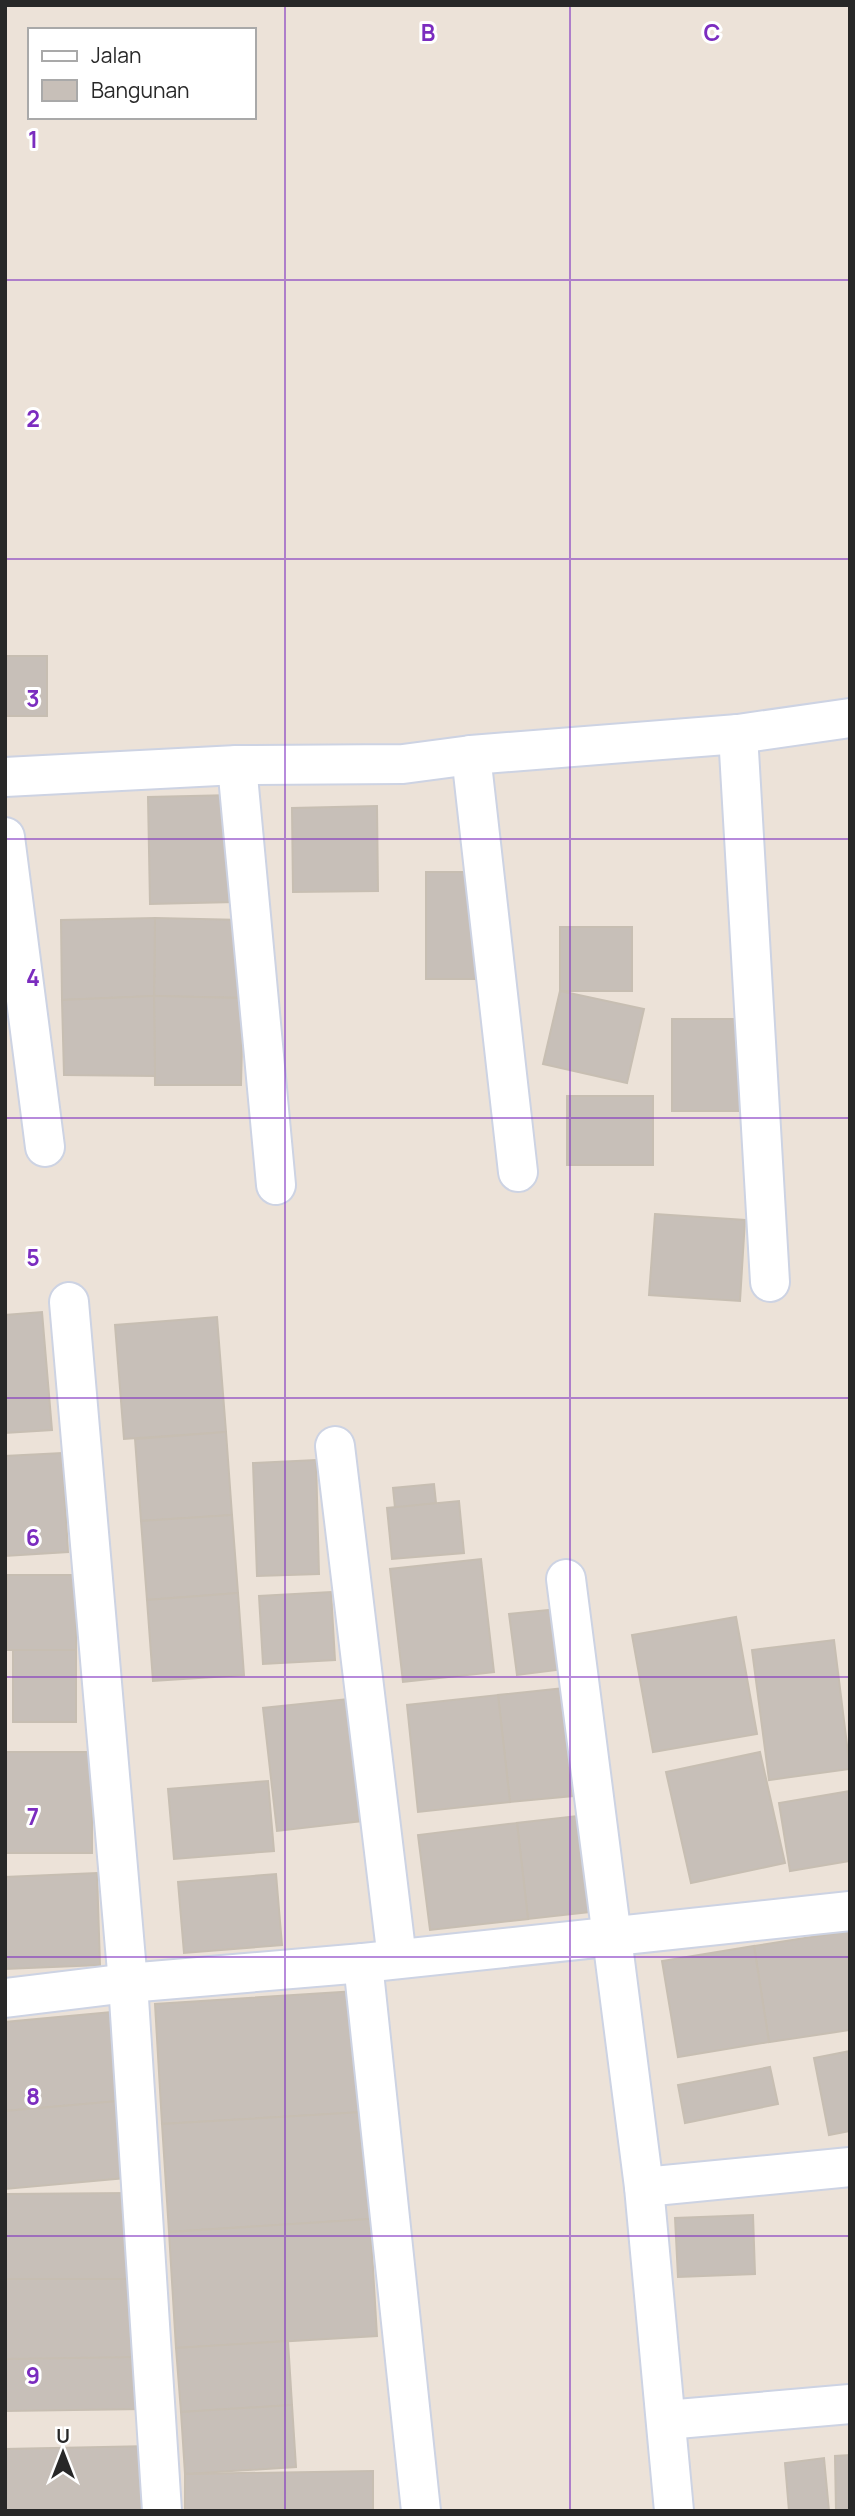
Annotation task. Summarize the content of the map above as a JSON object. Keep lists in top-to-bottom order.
{
  "legend": ["Jalan", "Bangunan"],
  "north": "top",
  "grid": {
    "columns": ["B", "C"],
    "rows": [
      "1",
      "2",
      "3",
      "4",
      "5",
      "6",
      "7",
      "8",
      "9"
    ]
  }
}
